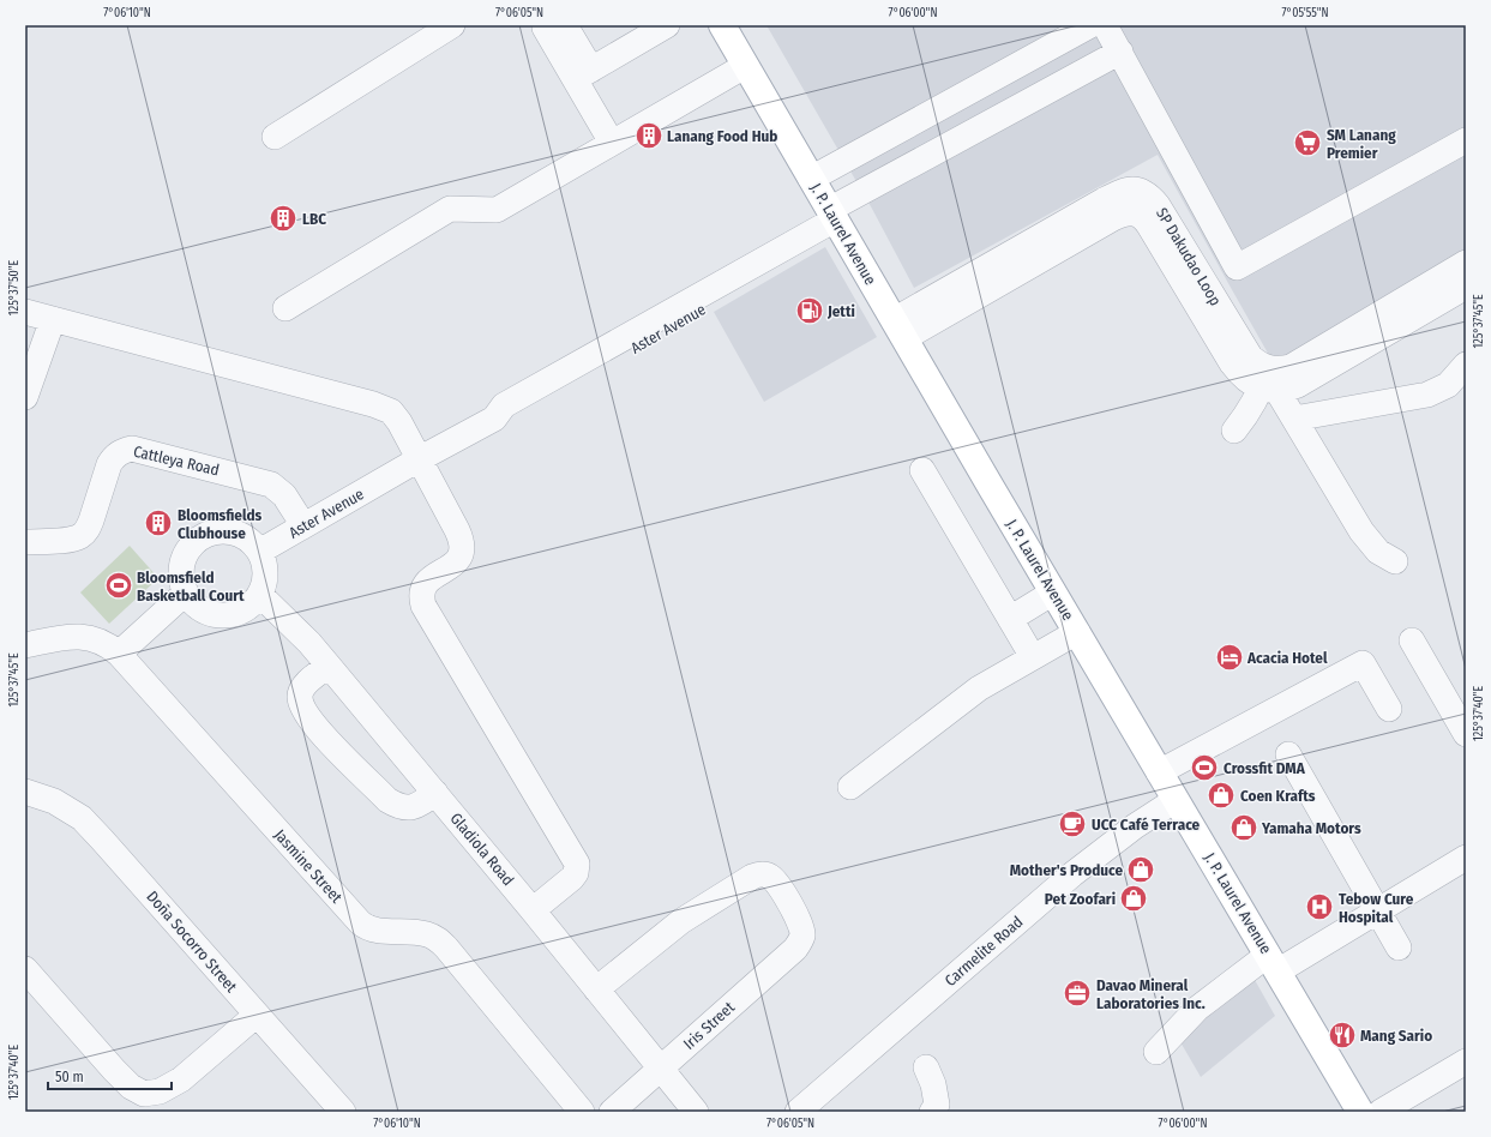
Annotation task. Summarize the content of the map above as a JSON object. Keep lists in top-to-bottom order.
{
  "streets": {
    "main road": ["J. P. Laurel Avenue"],
    "street": [
      "SP Dakudao Loop",
      "Aster Avenue",
      "Cattleya Road",
      "Gladiola Road",
      "Jasmine Street",
      "Doña Socorro Street",
      "Carmelite Road",
      "Iris Street"
    ]
  },
  "crossings": [
    ["J. P. Laurel Avenue", "SP Dakudao Loop"],
    ["J. P. Laurel Avenue", "Aster Avenue"],
    ["J. P. Laurel Avenue", "Carmelite Road"],
    ["Aster Avenue", "Cattleya Road"],
    ["Aster Avenue", "Gladiola Road"],
    ["Gladiola Road", "Iris Street"]
  ],
  "places": {
    "building": ["Lanang Food Hub", "LBC", "Bloomsfields Clubhouse"],
    "supermarket": ["SM Lanang Premier"],
    "fuel station": ["Jetti"],
    "sports": ["Bloomsfield Basketball Court", "Crossfit DMA"],
    "hotel": ["Acacia Hotel"],
    "shop": [
      "Coen Krafts",
      "Yamaha Motors",
      "Mother's Produce",
      "Pet Zoofari"
    ],
    "cafe": ["UCC Café Terrace"],
    "hospital": ["Tebow Cure Hospital"],
    "office": ["Davao Mineral Laboratories Inc."],
    "restaurant": ["Mang Sario"]
  },
  "scale_bar": "50 m",
  "coordinates": [
    "7°06'10\"N",
    "7°06'05\"N",
    "7°06'00\"N",
    "7°05'55\"N",
    "125°37'50\"E",
    "125°37'45\"E",
    "125°37'40\"E"
  ]
}
